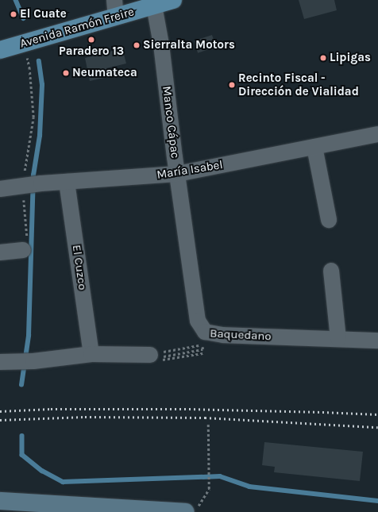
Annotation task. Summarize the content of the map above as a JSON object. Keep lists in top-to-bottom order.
{
  "streets": {
    "main road": ["Avenida Ramón Freire"],
    "street": [
      "Manco Cápac",
      "María Isabel",
      "El Cuzco",
      "Baquedano"
    ]
  },
  "crossings": [
    ["Avenida Ramón Freire", "Manco Cápac"],
    ["Manco Cápac", "María Isabel"],
    ["Manco Cápac", "Baquedano"],
    ["María Isabel", "El Cuzco"]
  ],
  "places": [
    "El Cuate",
    "Paradero 13",
    "Sierralta Motors",
    "Lipigas",
    "Neumateca",
    "Recinto Fiscal - Dirección de Vialidad"
  ]
}
